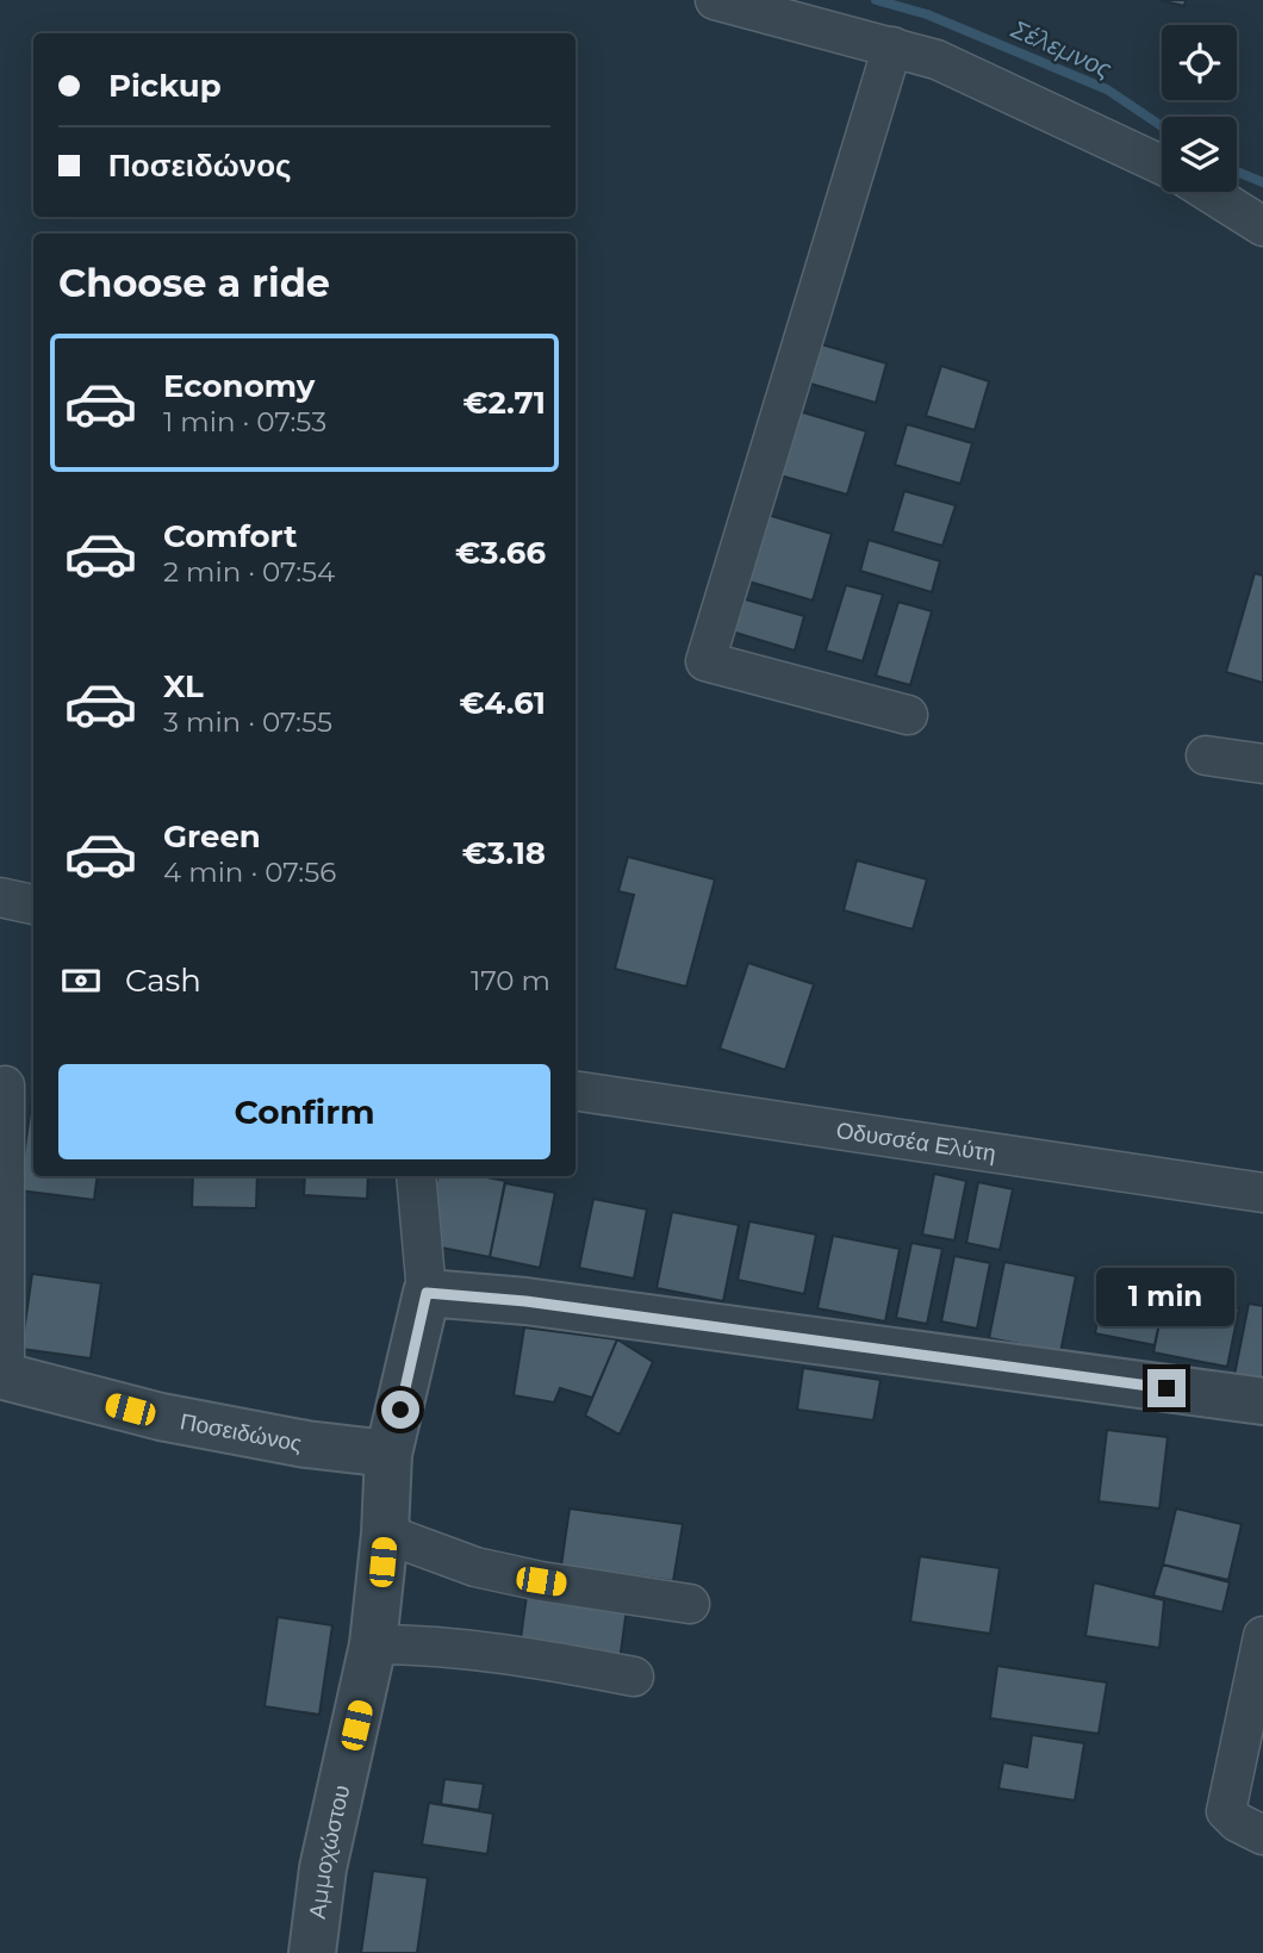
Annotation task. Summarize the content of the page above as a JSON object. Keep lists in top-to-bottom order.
{
  "streets": {
    "street": ["Οδυσσέα Ελύτη", "Ποσειδώνος", "Αμμοχώστου"]
  },
  "crossings": [
    ["Ποσειδώνος", "Αμμοχώστου"]
  ],
  "water": ["Σέλεμνος"],
  "page": {
    "banner": ["Pickup", "Ποσειδώνος"],
    "heading": "Choose a ride",
    "list": [
      {
        "name": "Economy",
        "note": "1 min · 07:53",
        "value": "€2.71"
      },
      {
        "name": "Comfort",
        "note": "2 min · 07:54",
        "value": "€3.66"
      },
      {
        "name": "XL",
        "note": "3 min · 07:55",
        "value": "€4.61"
      },
      {
        "name": "Green",
        "note": "4 min · 07:56",
        "value": "€3.18"
      }
    ],
    "pay": ["Cash", "170 m"],
    "buttons": "Confirm",
    "bubble": "1 min"
  }
}
